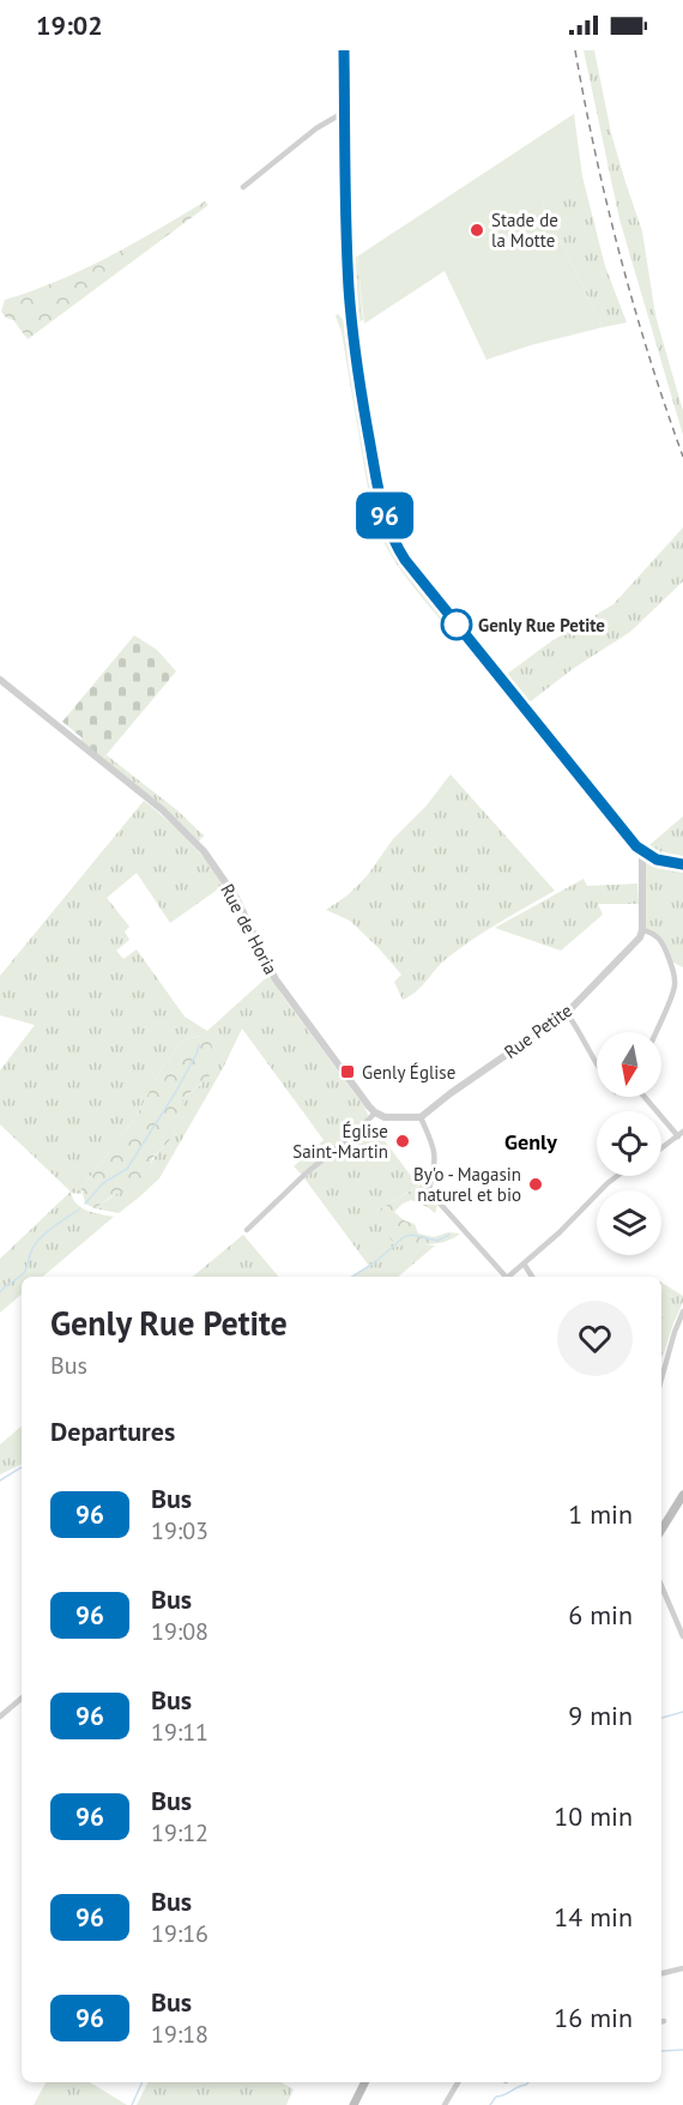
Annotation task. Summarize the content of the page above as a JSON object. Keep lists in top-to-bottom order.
{
  "streets": {
    "street": ["Rue de Horia", "Rue Petite"]
  },
  "districts": ["Genly"],
  "places": {
    "other": [
      "Stade de la Motte",
      "Genly Rue Petite",
      "Église Saint-Martin",
      "By'o - Magasin naturel et bio"
    ],
    "transit": ["Genly Église"]
  },
  "lines": ["bus line 96"],
  "north": "bottom",
  "page": {
    "status": "19:02",
    "on_map": "96",
    "heading": [
      ["Genly Rue Petite", "Bus"],
      "Departures"
    ],
    "list": [
      {
        "mark": "96",
        "name": "Bus",
        "note": "19:03",
        "value": "1 min"
      },
      {
        "mark": "96",
        "name": "Bus",
        "note": "19:08",
        "value": "6 min"
      },
      {
        "mark": "96",
        "name": "Bus",
        "note": "19:11",
        "value": "9 min"
      },
      {
        "mark": "96",
        "name": "Bus",
        "note": "19:12",
        "value": "10 min"
      },
      {
        "mark": "96",
        "name": "Bus",
        "note": "19:16",
        "value": "14 min"
      },
      {
        "mark": "96",
        "name": "Bus",
        "note": "19:18",
        "value": "16 min"
      }
    ]
  }
}
